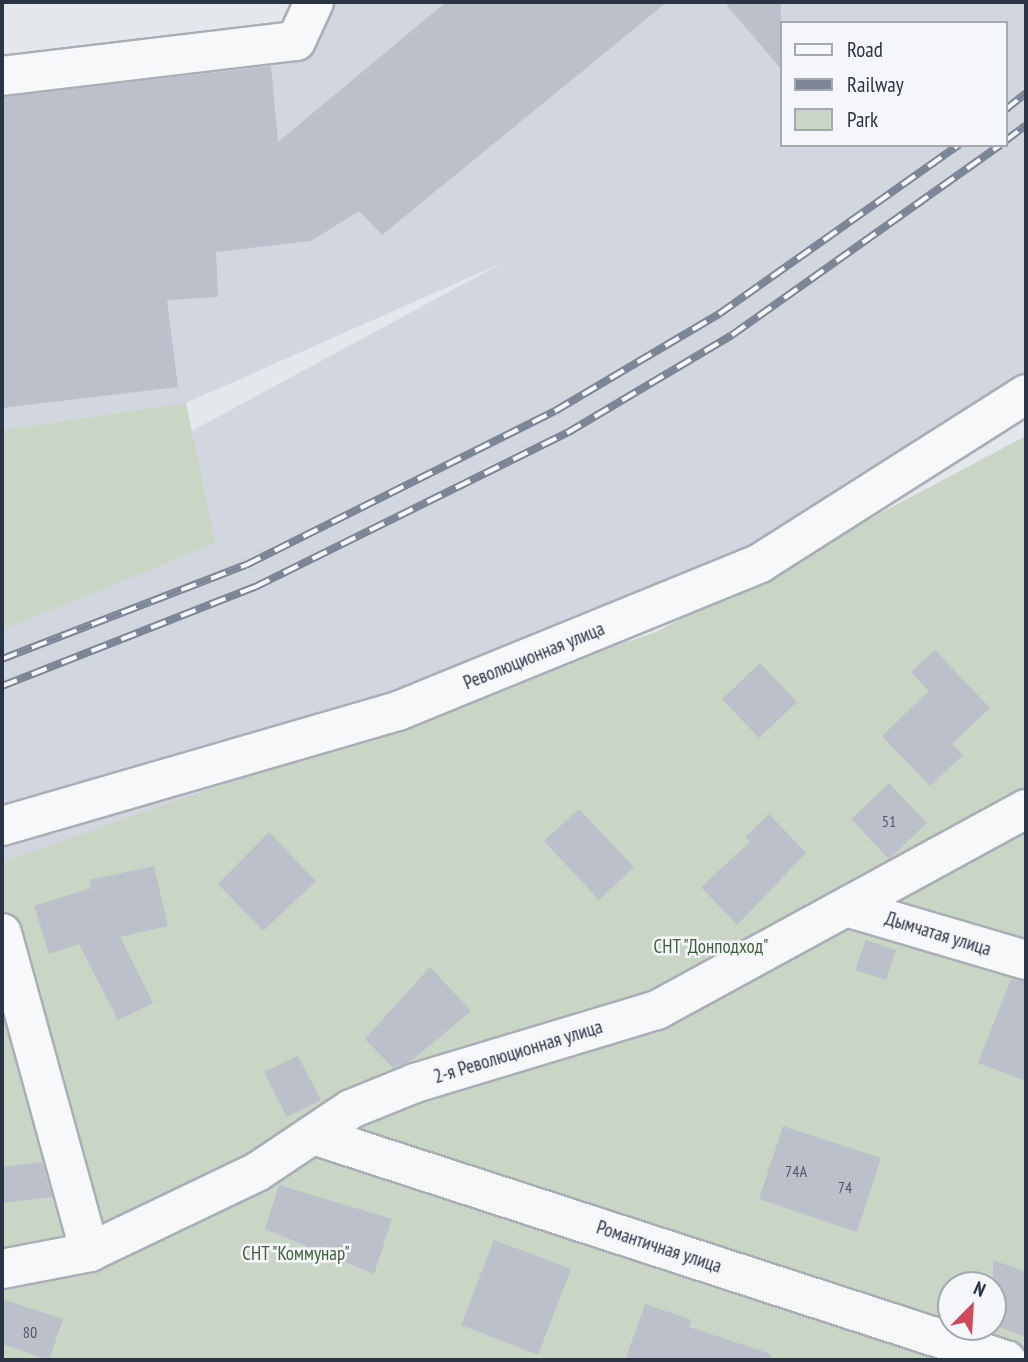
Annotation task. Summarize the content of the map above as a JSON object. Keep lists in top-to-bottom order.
{
  "streets": {
    "street": [
      "Революционная улица",
      "Дымчатая улица",
      "2-я Революционная улица",
      "Романтичная улица"
    ]
  },
  "crossings": [
    ["Дымчатая улица", "2-я Революционная улица"],
    ["2-я Революционная улица", "Романтичная улица"]
  ],
  "parks": ["СНТ \"Донподход\"", "СНТ \"Коммунар\""],
  "house_numbers": [
    "51",
    "74А",
    "74",
    "80"
  ],
  "legend": ["Road", "Railway", "Park"],
  "north": "top right"
}
